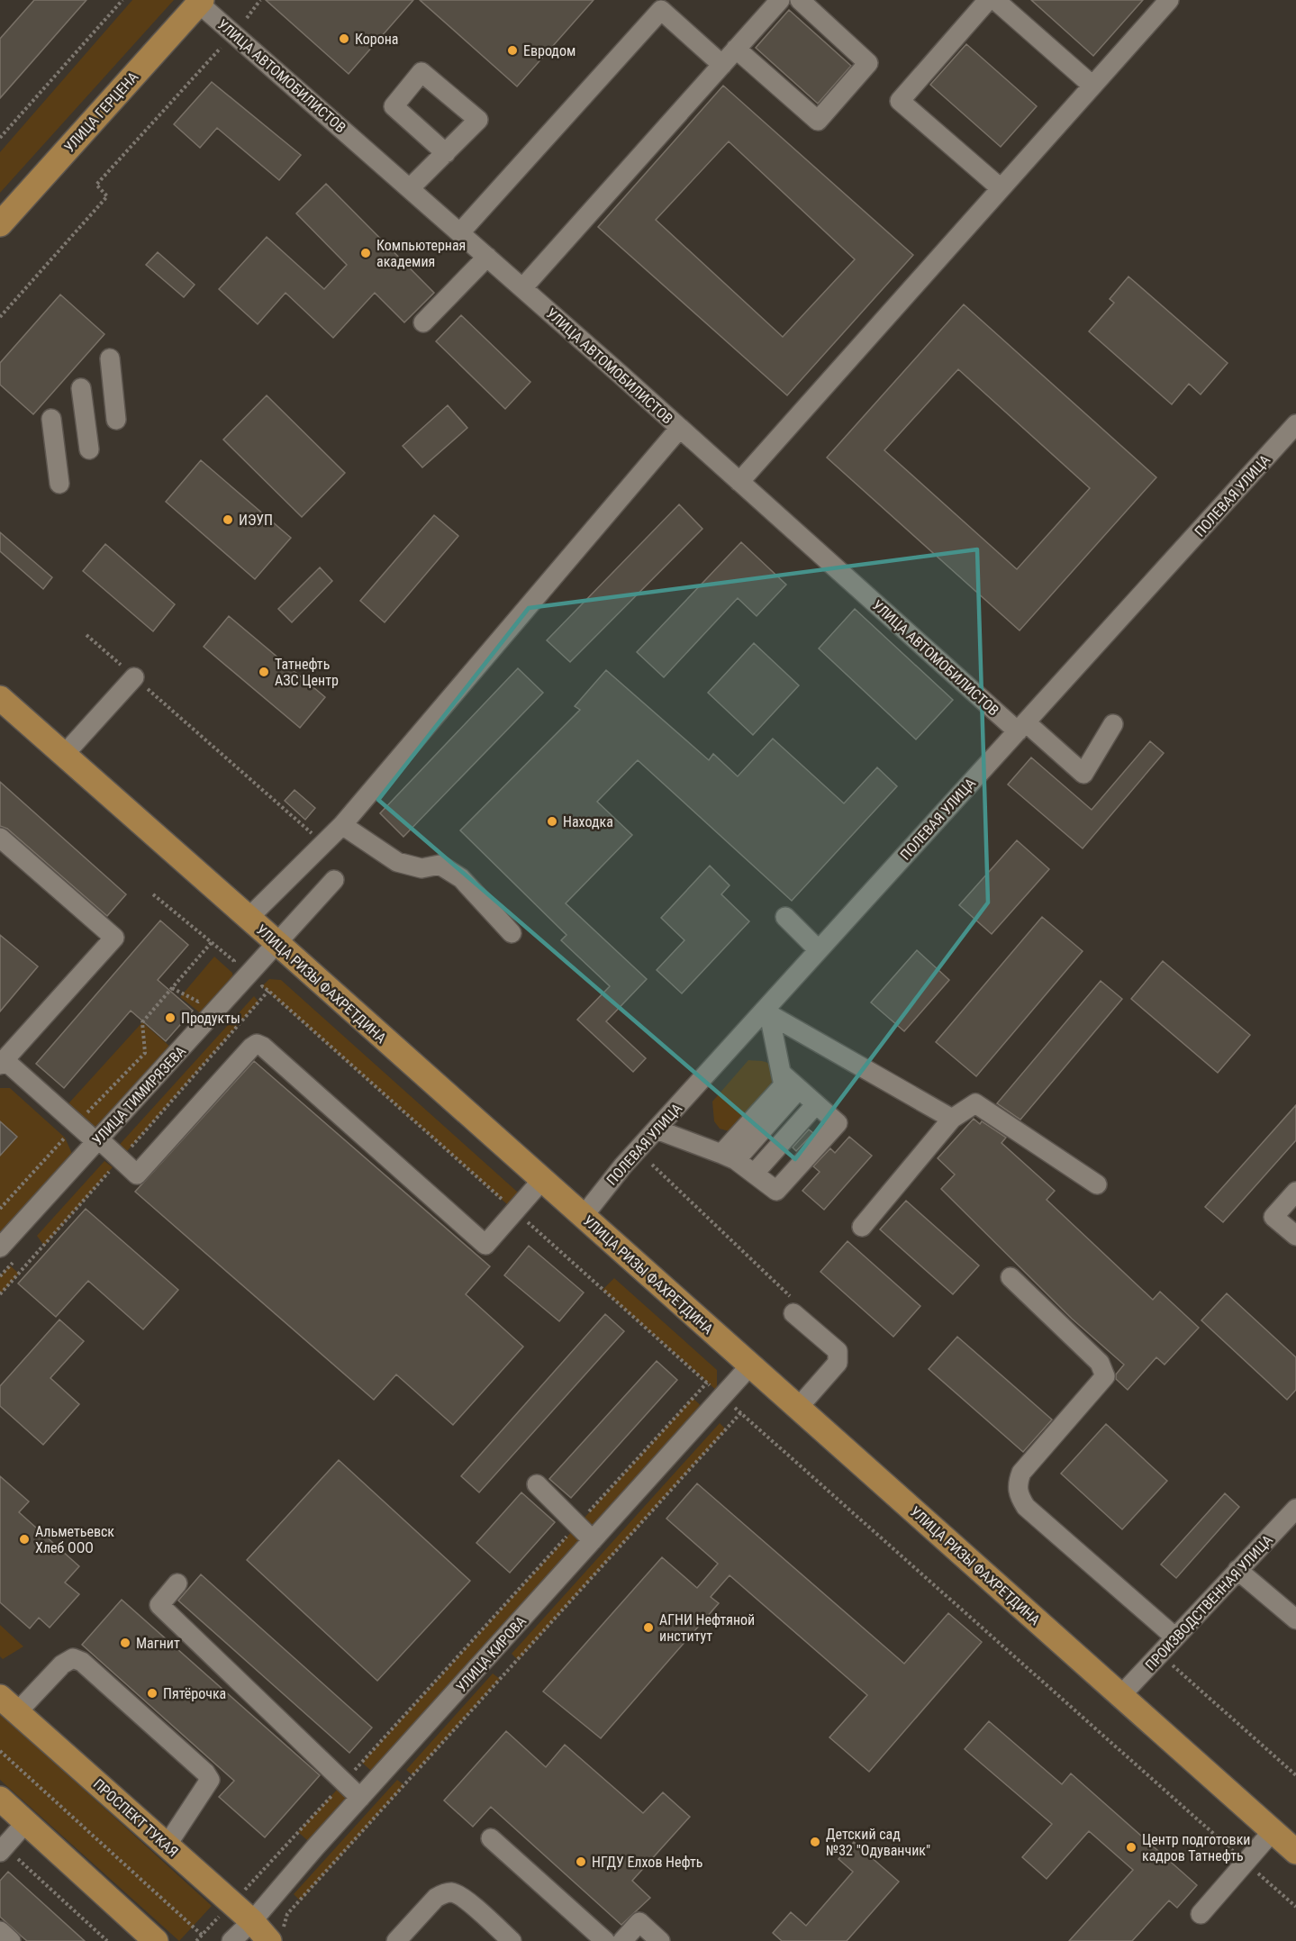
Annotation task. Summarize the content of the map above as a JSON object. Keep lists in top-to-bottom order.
{
  "streets": {
    "main road": ["УЛИЦА ГЕРЦЕНА", "УЛИЦА РИЗЫ ФАХРЕТДИНА", "ПРОСПЕКТ ТУКАЯ"],
    "street": [
      "УЛИЦА АВТОМОБИЛИСТОВ",
      "ПОЛЕВАЯ УЛИЦА",
      "УЛИЦА ТИМИРЯЗЕВА",
      "ПРОИЗВОДСТВЕННАЯ УЛИЦА",
      "УЛИЦА КИРОВА"
    ]
  },
  "crossings": [
    ["УЛИЦА АВТОМОБИЛИСТОВ", "УЛИЦА ГЕРЦЕНА"],
    ["УЛИЦА АВТОМОБИЛИСТОВ", "ПОЛЕВАЯ УЛИЦА"],
    ["ПОЛЕВАЯ УЛИЦА", "УЛИЦА РИЗЫ ФАХРЕТДИНА"],
    ["УЛИЦА РИЗЫ ФАХРЕТДИНА", "УЛИЦА ТИМИРЯЗЕВА"],
    ["УЛИЦА РИЗЫ ФАХРЕТДИНА", "ПРОИЗВОДСТВЕННАЯ УЛИЦА"],
    ["УЛИЦА РИЗЫ ФАХРЕТДИНА", "УЛИЦА КИРОВА"],
    ["УЛИЦА КИРОВА", "ПРОСПЕКТ ТУКАЯ"]
  ],
  "places": [
    "Корона",
    "Евродом",
    "Компьютерная академия",
    "ИЭУП",
    "Татнефть АЗС Центр",
    "Находка",
    "Продукты",
    "Альметьевск Хлеб ООО",
    "АГНИ Нефтяной институт",
    "Магнит",
    "Пятёрочка",
    "Детский сад №32 \"Одуванчик\"",
    "Центр подготовки кадров Татнефть",
    "НГДУ Елхов Нефть"
  ]
}
